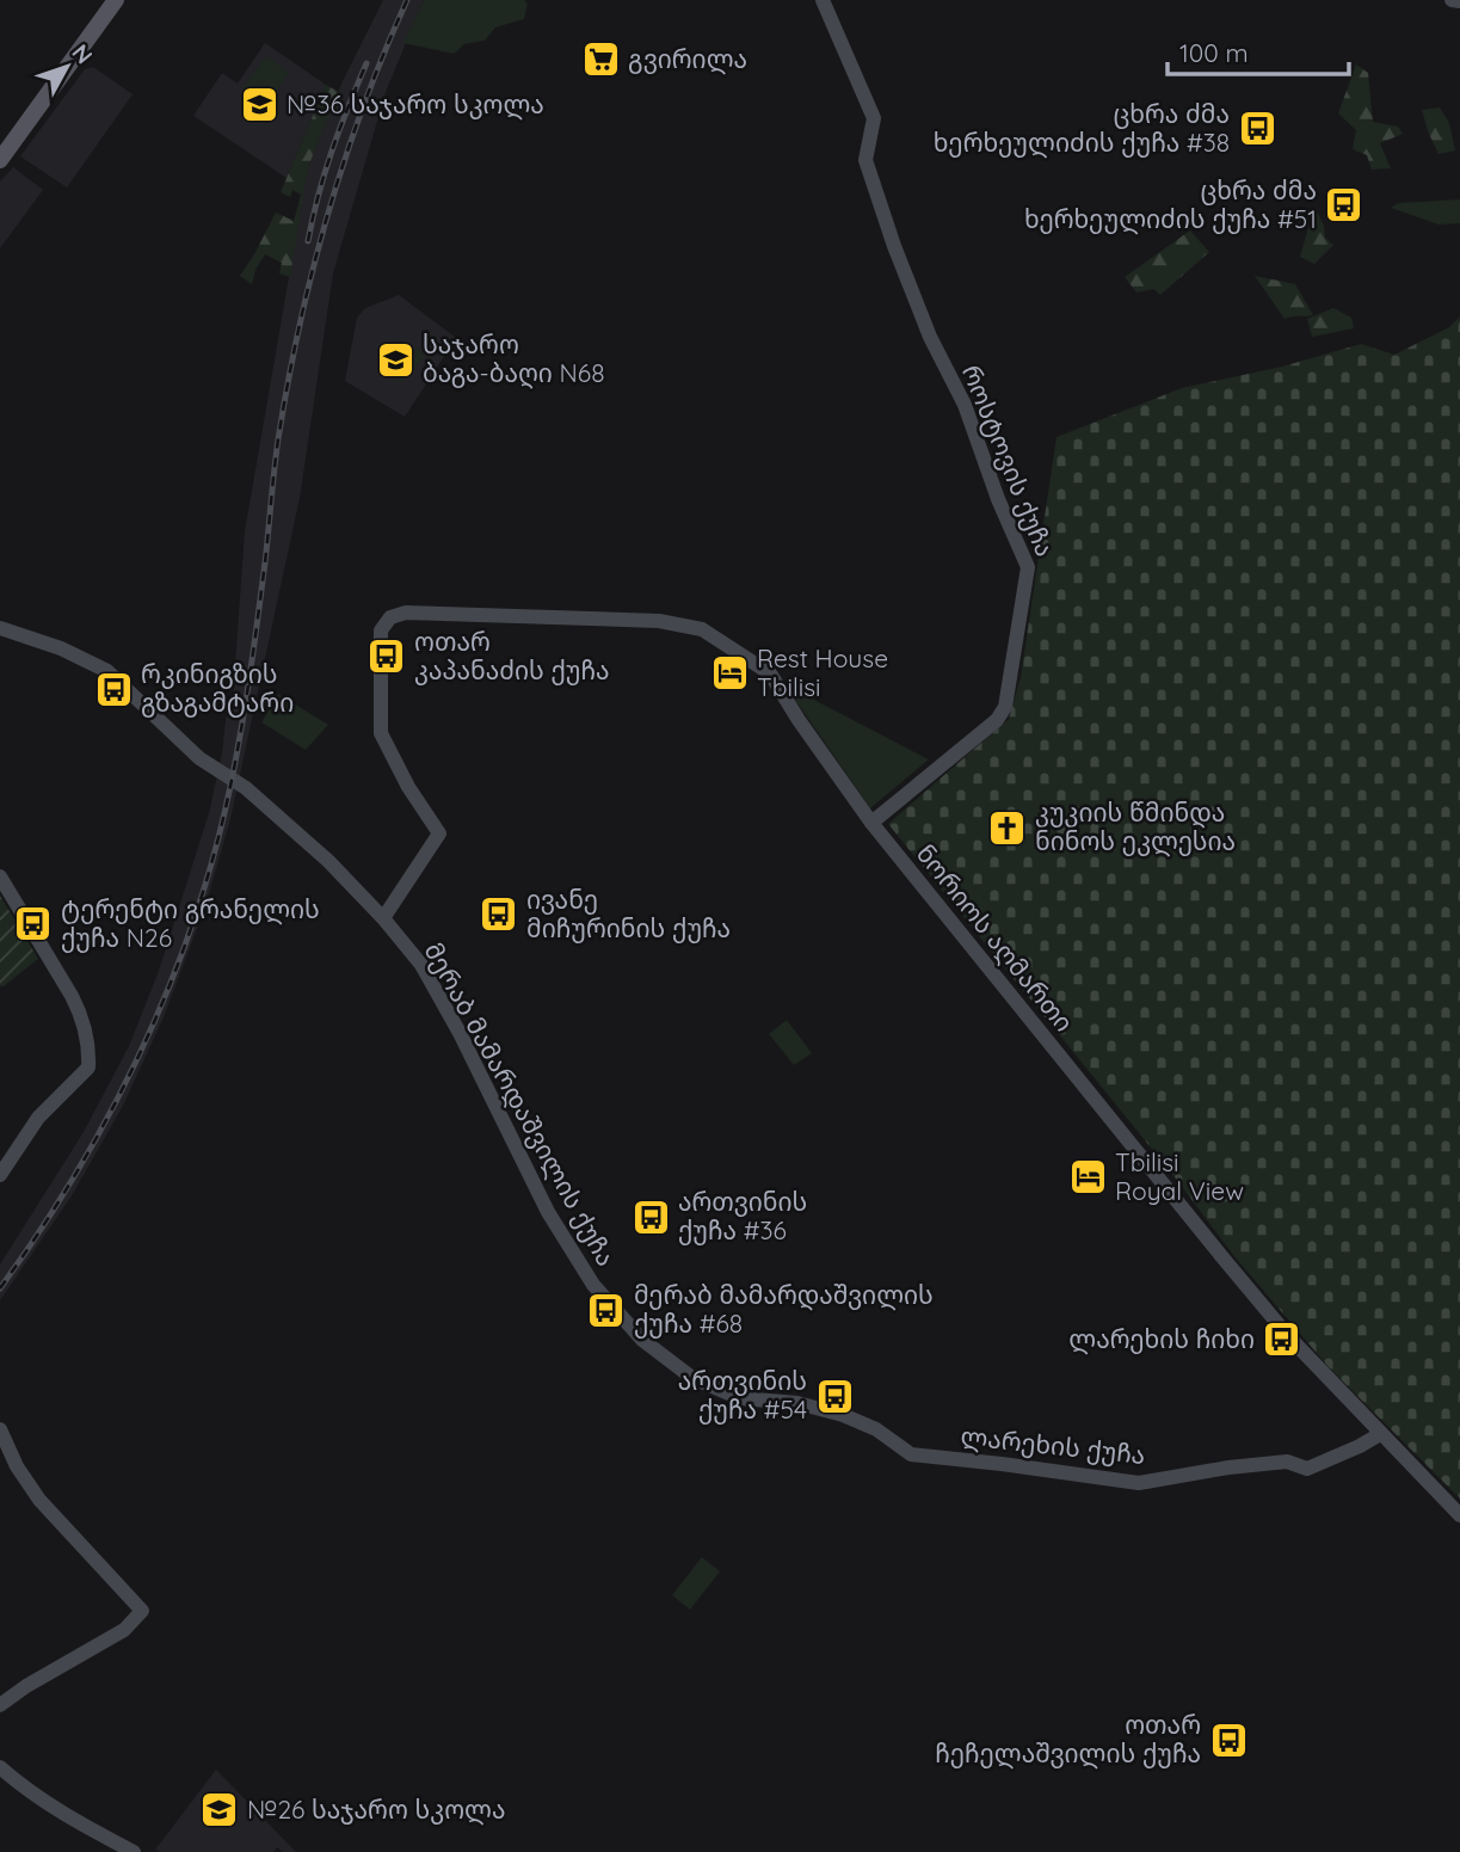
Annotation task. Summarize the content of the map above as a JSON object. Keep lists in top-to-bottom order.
{
  "streets": {
    "street": [
      "როსტოვის ქუჩა",
      "ნორიოს აღმართი",
      "მერაბ მამარდაშვილის ქუჩა",
      "ლარეხის ქუჩა"
    ]
  },
  "crossings": [
    ["როსტოვის ქუჩა", "ნორიოს აღმართი"],
    ["ნორიოს აღმართი", "მერაბ მამარდაშვილის ქუჩა"],
    ["ნორიოს აღმართი", "ლარეხის ქუჩა"],
    ["მერაბ მამარდაშვილის ქუჩა", "ლარეხის ქუჩა"]
  ],
  "places": {
    "supermarket": ["გვირილა"],
    "school or university": ["№36 საჯარო სკოლა", "საჯარო ბაგა-ბაღი N68", "№26 საჯარო სკოლა"],
    "bus stop": [
      "ცხრა ძმა ხერხეულიძის ქუჩა #38",
      "ცხრა ძმა ხერხეულიძის ქუჩა #51",
      "ოთარ კაპანაძის ქუჩა",
      "რკინიგზის გზაგამტარი",
      "ივანე მიჩურინის ქუჩა",
      "ტერენტი გრანელის ქუჩა N26",
      "ართვინის ქუჩა #36",
      "მერაბ მამარდაშვილის ქუჩა #68",
      "ლარეხის ჩიხი",
      "ართვინის ქუჩა #54",
      "ოთარ ჩეჩელაშვილის ქუჩა"
    ],
    "hotel": ["Rest House Tbilisi", "Tbilisi Royal View"],
    "church": ["კუკიის წმინდა ნინოს ეკლესია"]
  },
  "scale_bar": "100 m",
  "north": "top right"
}
